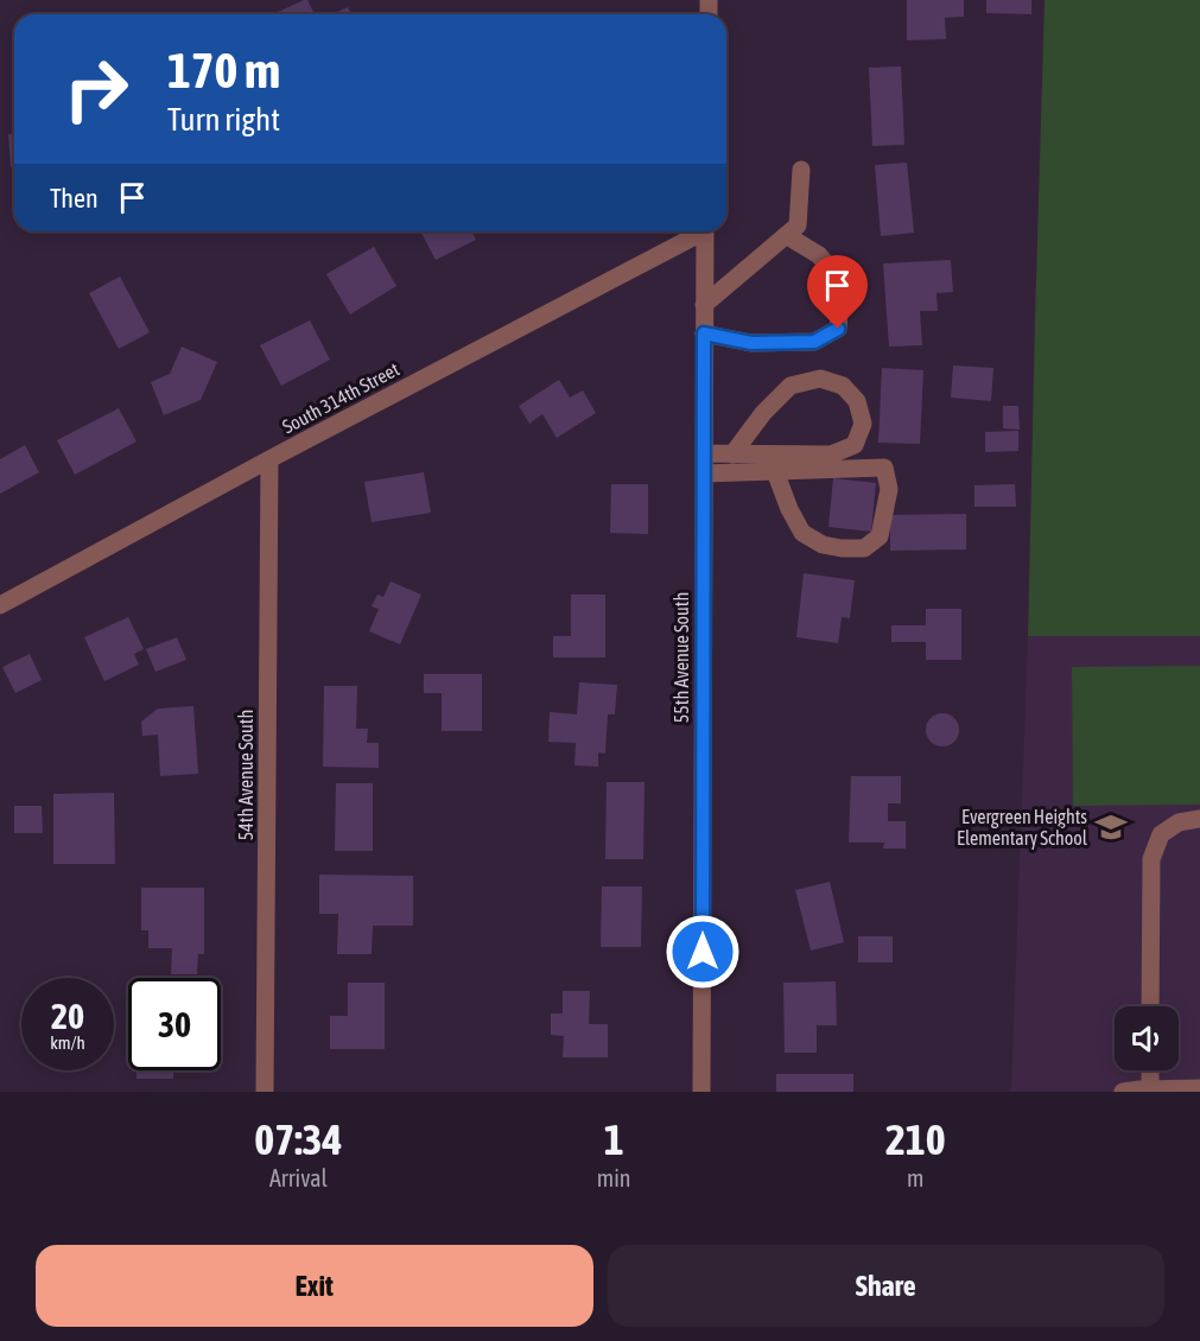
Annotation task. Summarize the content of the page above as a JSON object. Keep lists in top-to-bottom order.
{
  "streets": {
    "street": ["South 314th Street", "55th Avenue South", "54th Avenue South"]
  },
  "crossings": [
    ["South 314th Street", "54th Avenue South"]
  ],
  "places": {
    "school or university": ["Evergreen Heights Elementary School"]
  },
  "page": {
    "turn": ["170 m", "Turn right"],
    "then": "Then",
    "speed": "20 km/h",
    "limit": "30",
    "eta": [
      "07:34",
      "Arrival",
      "1",
      "min",
      "210",
      "m"
    ],
    "buttons": ["Exit", "Share"]
  }
}
